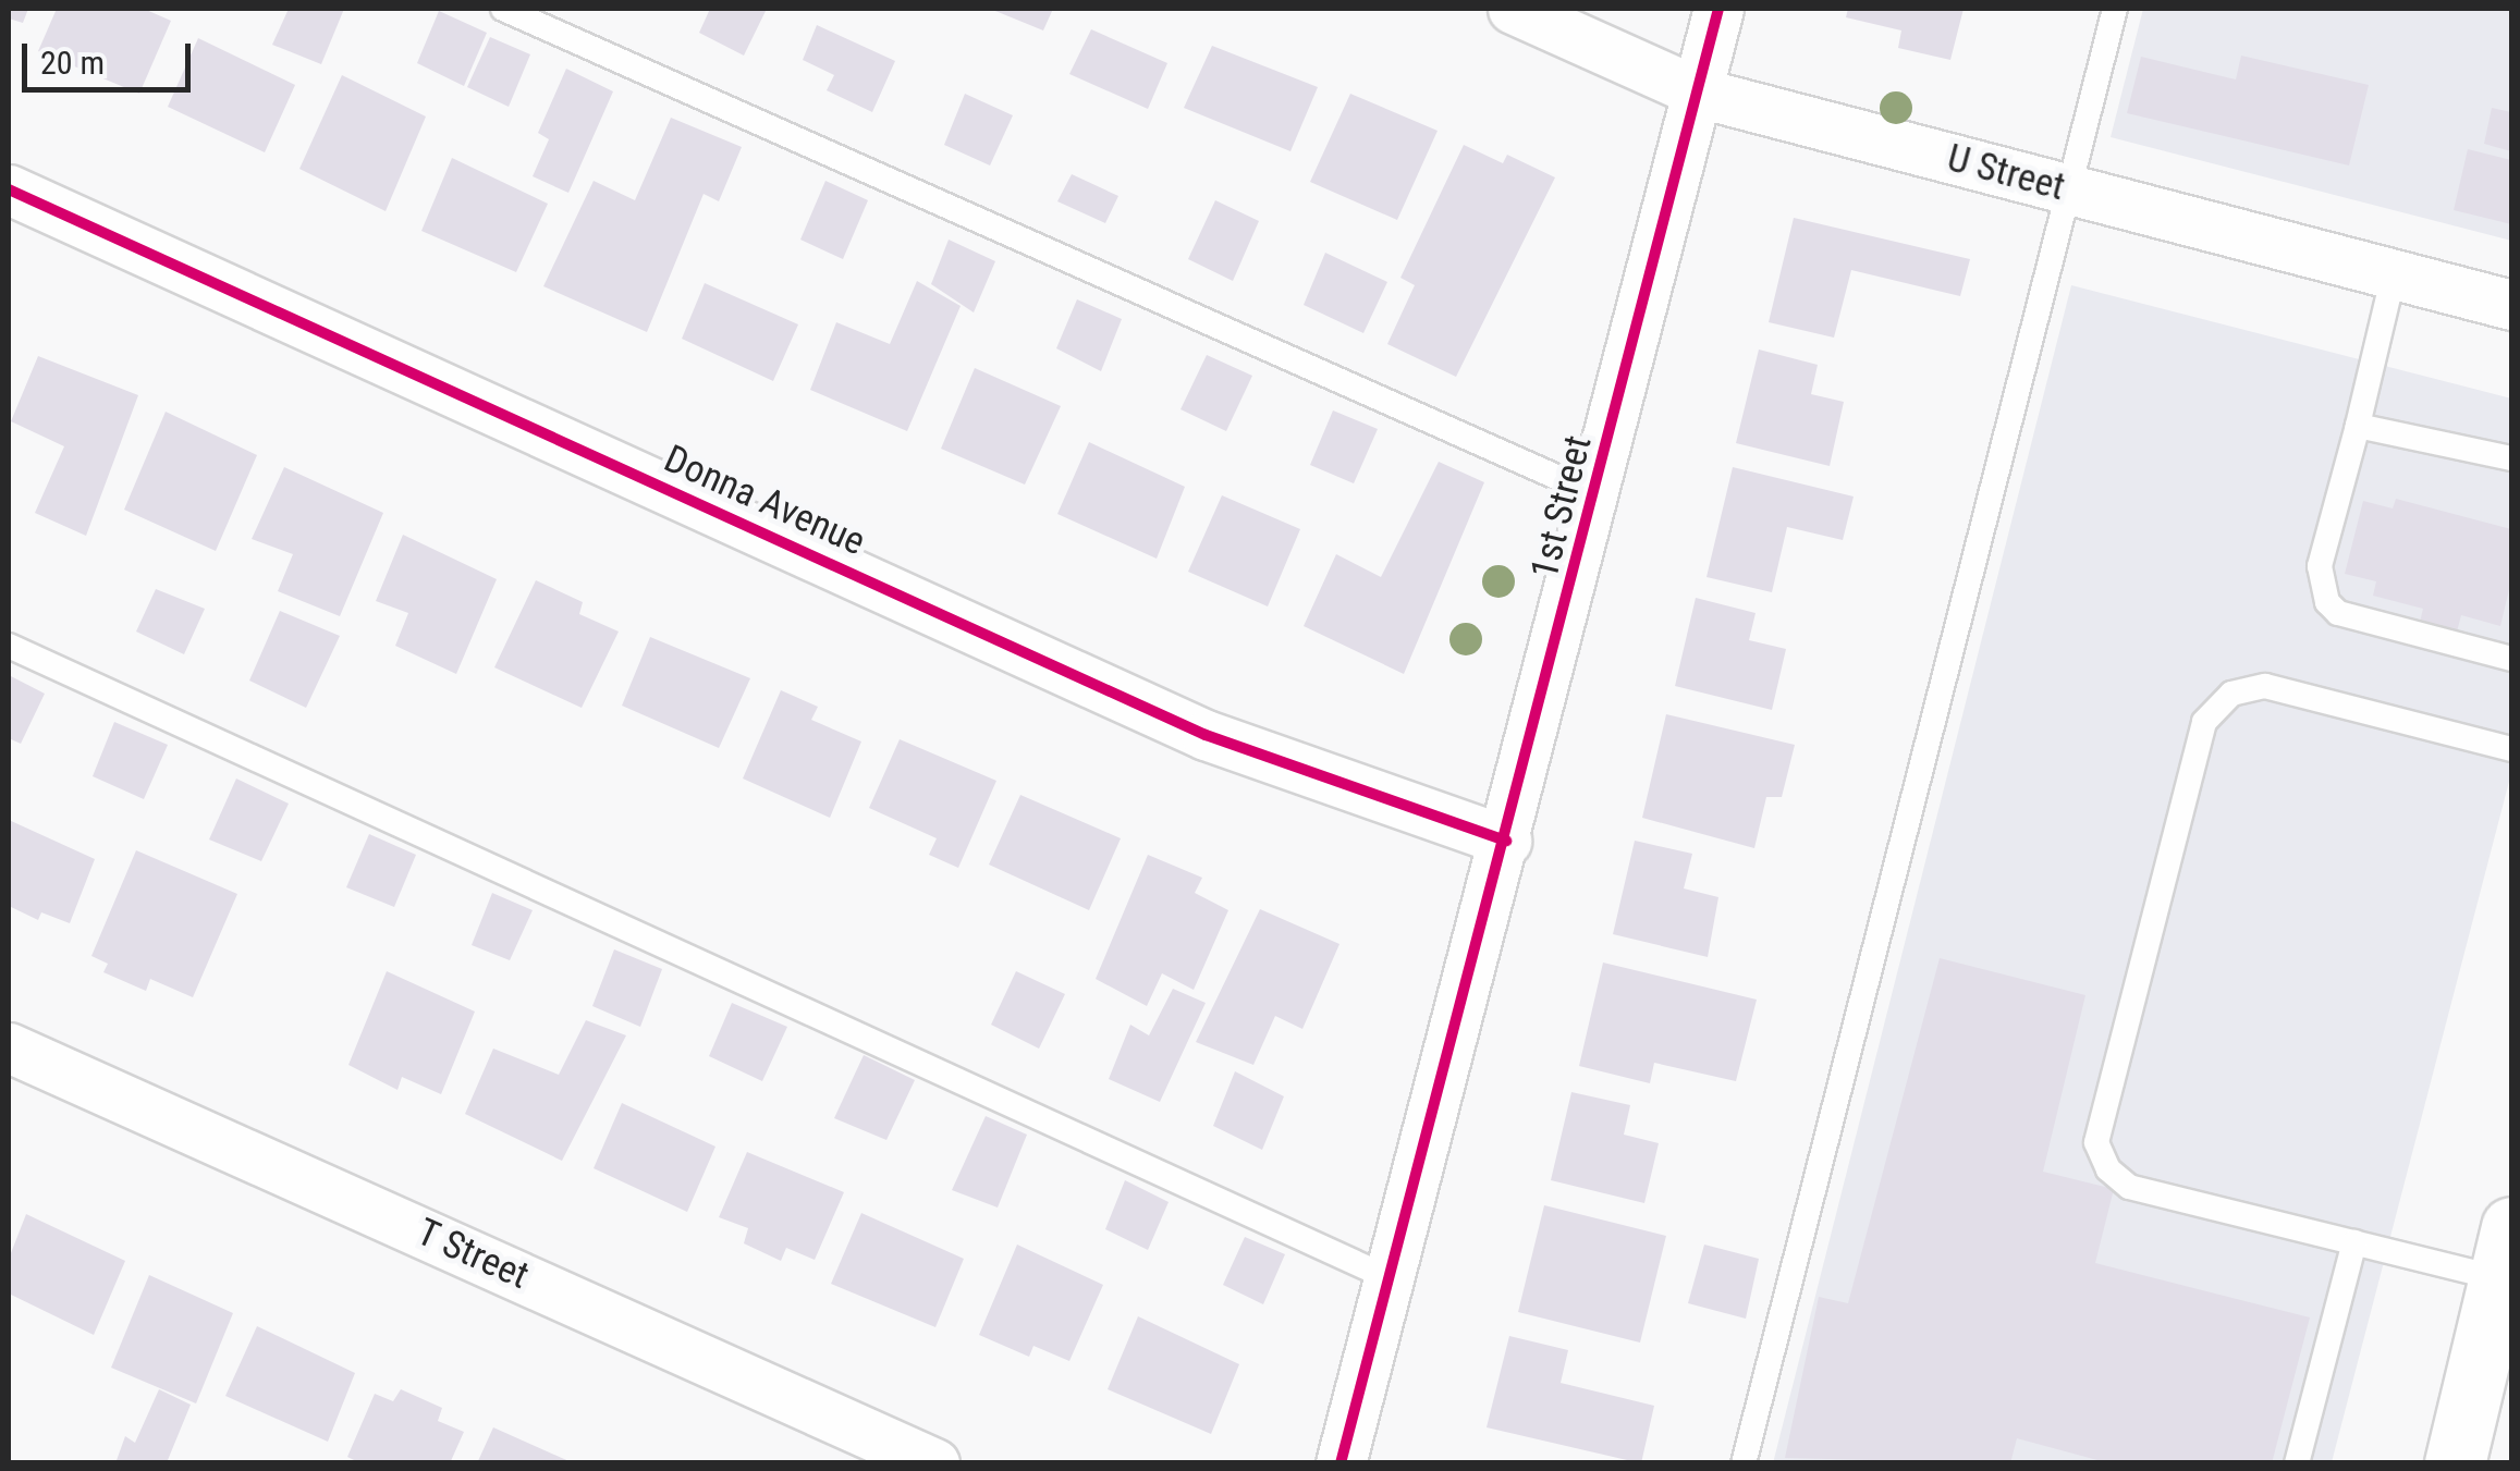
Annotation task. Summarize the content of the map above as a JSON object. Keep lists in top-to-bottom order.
{
  "streets": {
    "street": [
      "U Street",
      "Donna Avenue",
      "1st Street",
      "T Street"
    ]
  },
  "crossings": [
    ["U Street", "1st Street"],
    ["Donna Avenue", "1st Street"]
  ],
  "scale_bar": "20 m"
}
